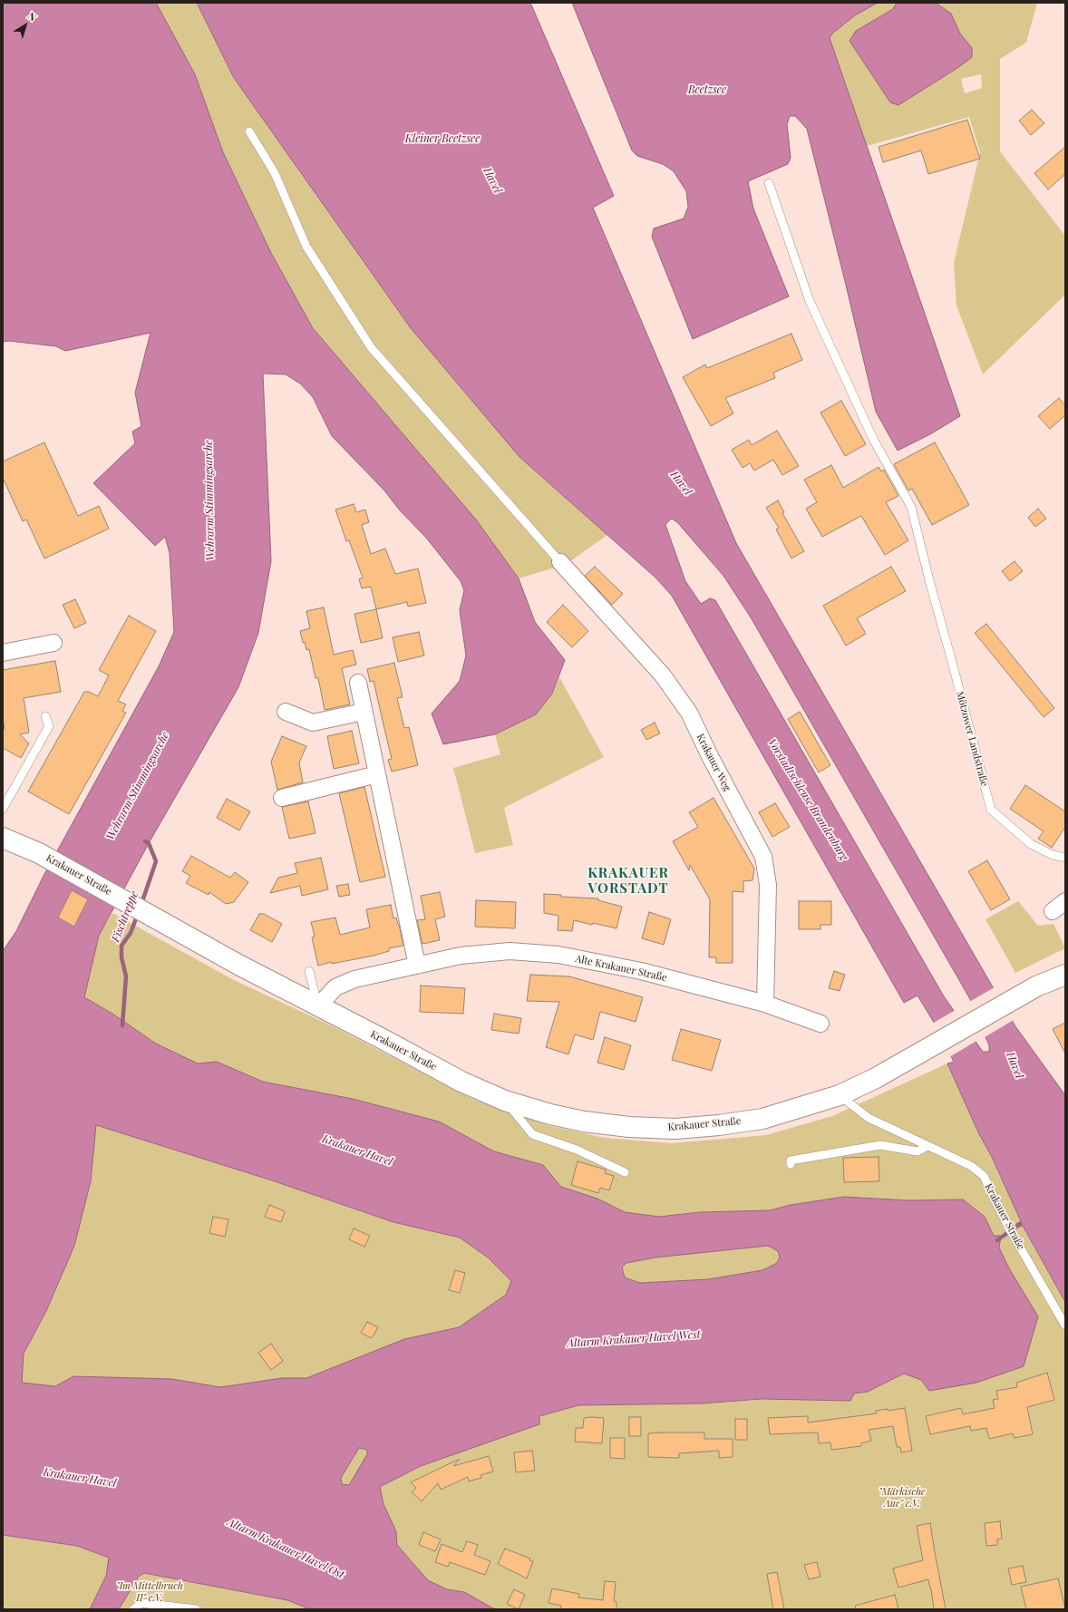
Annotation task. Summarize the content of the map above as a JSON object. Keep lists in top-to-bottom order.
{
  "streets": {
    "main road": ["Krakauer Straße"],
    "street": ["Krakauer Weg", "Alte Krakauer Straße"],
    "lane": ["Mötzower Landstraße"]
  },
  "crossings": [
    ["Krakauer Weg", "Alte Krakauer Straße"],
    ["Krakauer Straße", "Alte Krakauer Straße"]
  ],
  "districts": ["KRAKAUER VORSTADT"],
  "water": [
    "Beetzsee",
    "Kleiner Beetzsee",
    "Havel",
    "Wehrarm Stimmingsarche",
    "Vorstadtschleuse Brandenburg",
    "Fischtreppe",
    "Krakauer Havel",
    "Altarm Krakauer Havel West",
    "Altarm Krakauer Havel Ost"
  ],
  "parks": ["\"Märkische Aue\" e.V.", "\"Im Mittelbruch II\" e.V."],
  "north": "top right"
}
